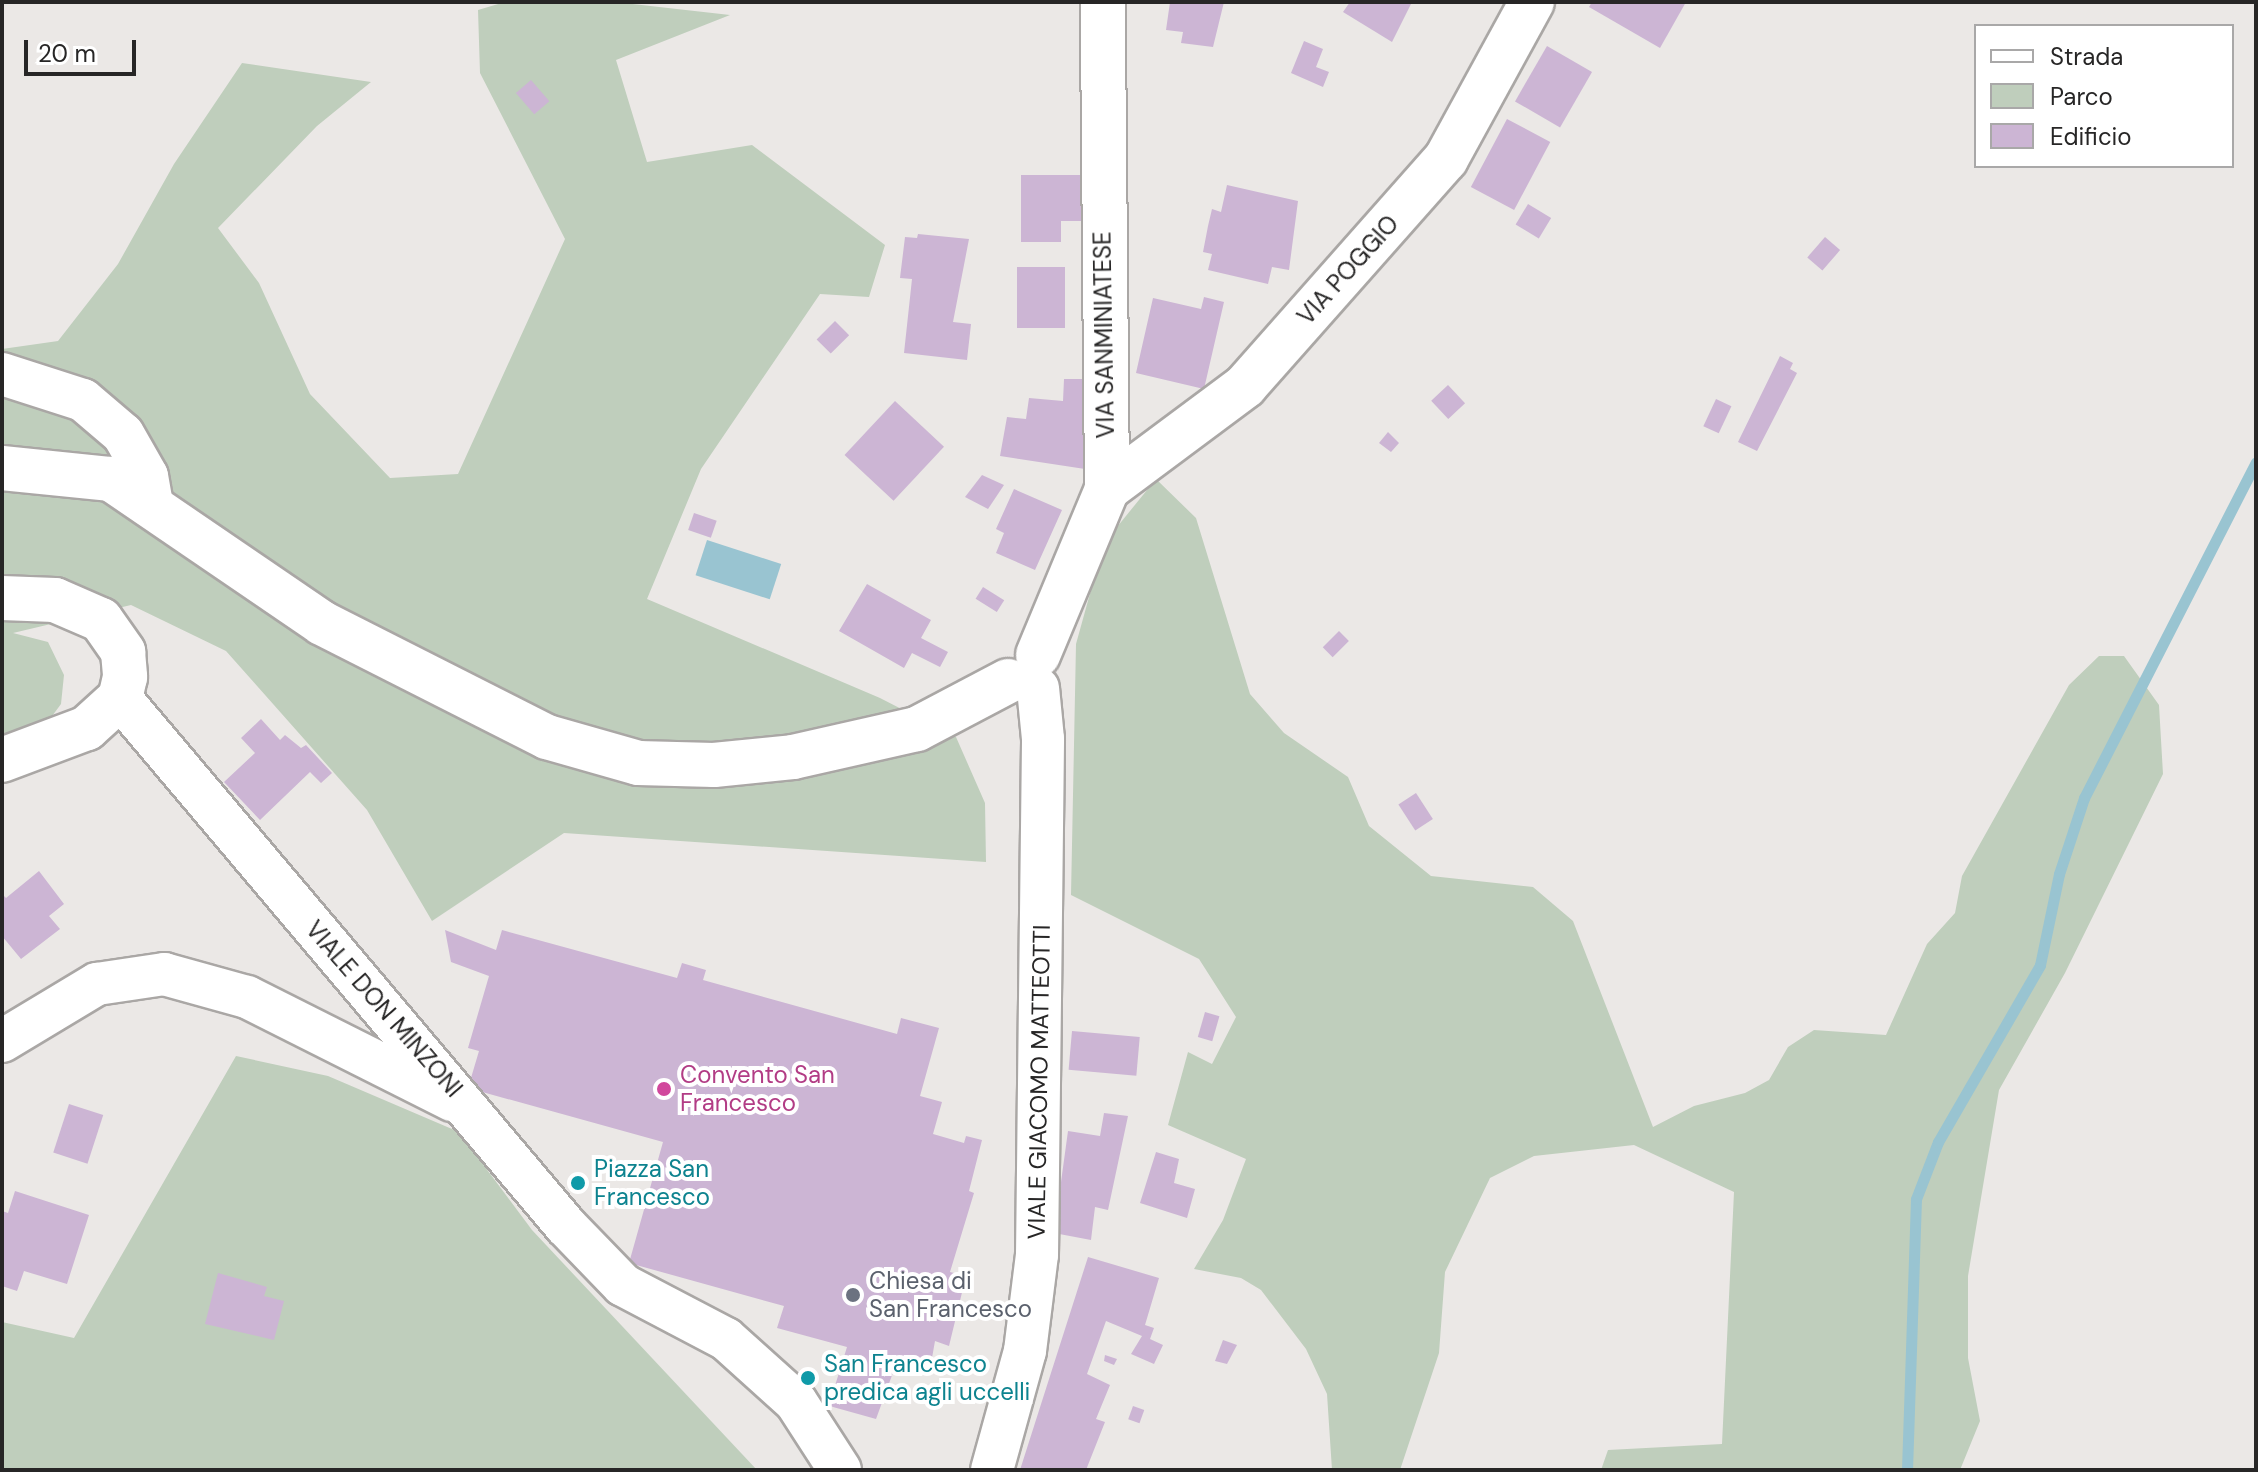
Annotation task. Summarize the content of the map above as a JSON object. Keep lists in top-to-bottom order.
{
  "streets": {
    "main road": ["VIA POGGIO", "VIA SANMINIATESE"],
    "street": ["VIALE DON MINZONI", "VIALE GIACOMO MATTEOTTI"]
  },
  "crossings": [
    ["VIA POGGIO", "VIA SANMINIATESE"],
    ["VIA SANMINIATESE", "VIALE GIACOMO MATTEOTTI"]
  ],
  "places": [
    "Convento San Francesco",
    "Piazza San Francesco",
    "Chiesa di San Francesco",
    "San Francesco predica agli uccelli"
  ],
  "legend": ["Strada", "Parco", "Edificio"],
  "scale_bar": "20 m"
}
